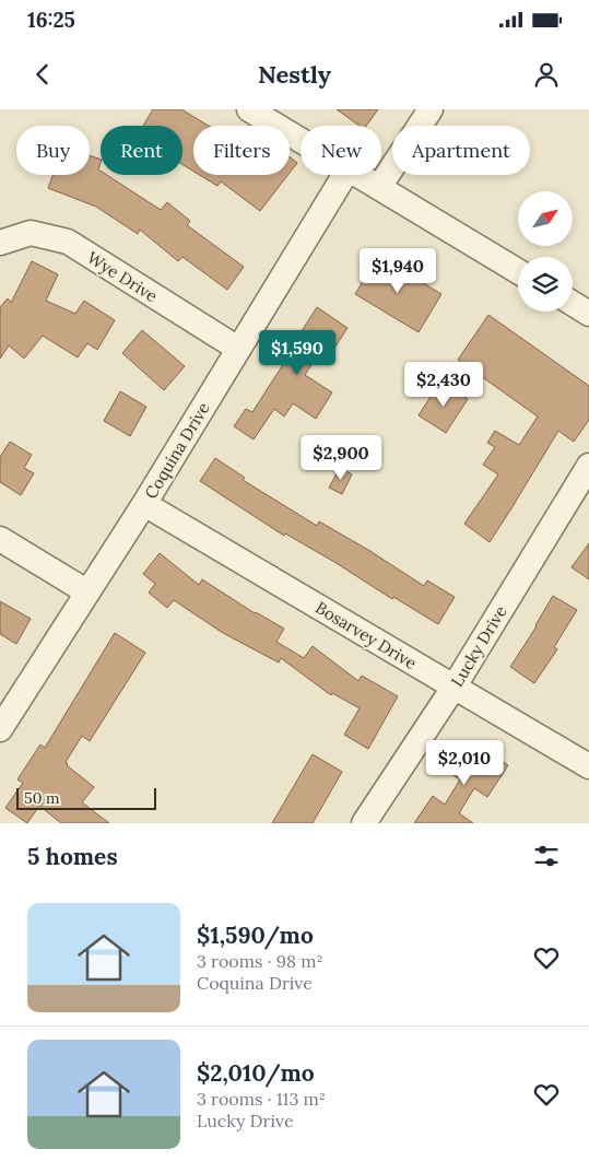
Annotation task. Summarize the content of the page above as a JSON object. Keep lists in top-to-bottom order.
{
  "streets": {
    "street": [
      "Wye Drive",
      "Coquina Drive",
      "Bosarvey Drive",
      "Lucky Drive"
    ]
  },
  "crossings": [
    ["Wye Drive", "Coquina Drive"],
    ["Coquina Drive", "Bosarvey Drive"],
    ["Bosarvey Drive", "Lucky Drive"]
  ],
  "scale_bar": "50 m",
  "north": "top right",
  "page": {
    "status": "16:25",
    "header": "Nestly",
    "chip": [
      "Buy",
      "Rent",
      "Filters",
      "New",
      "Apartment"
    ],
    "price": [
      "$1,940",
      "$1,590",
      "$2,430",
      "$2,900",
      "$2,010"
    ],
    "scale": "50 m",
    "heading": "5 homes",
    "list": [
      {
        "name": "$1,590/mo",
        "note": "3 rooms · 98 m² · Coquina Drive"
      },
      {
        "name": "$2,010/mo",
        "note": "3 rooms · 113 m² · Lucky Drive"
      }
    ]
  }
}
